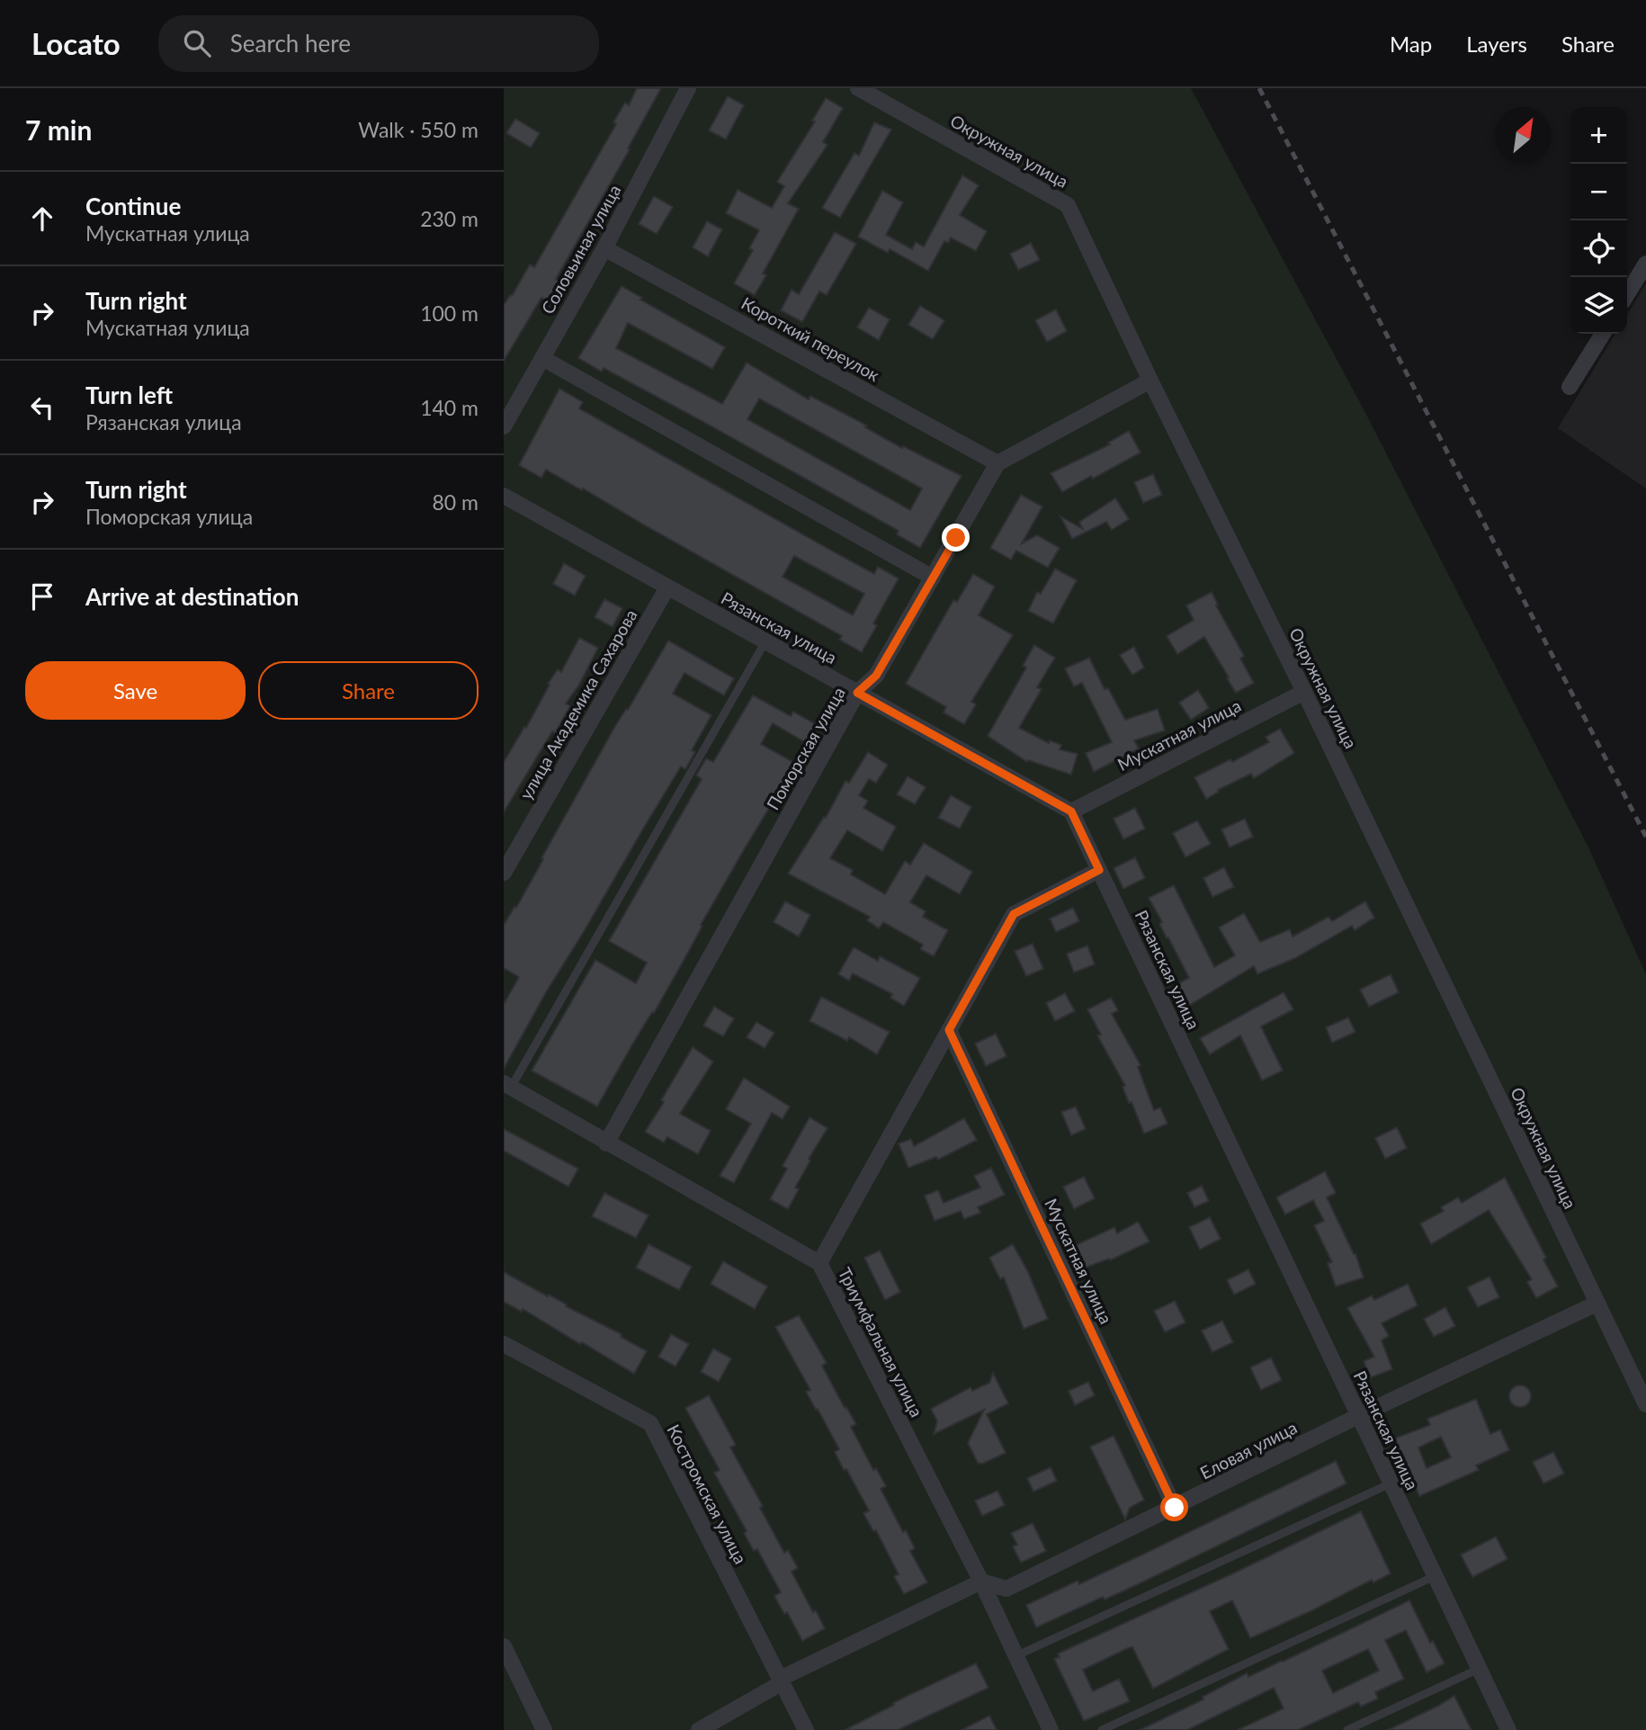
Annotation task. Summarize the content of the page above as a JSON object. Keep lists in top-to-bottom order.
{
  "streets": {
    "street": [
      "Окружная улица",
      "Соловьиная улица",
      "Короткий переулок",
      "Рязанская улица",
      "улица Академика Сахарова",
      "Мускатная улица",
      "Поморская улица",
      "Триумфальная улица",
      "Еловая улица",
      "Костромская улица"
    ]
  },
  "crossings": [
    ["Окружная улица", "Мускатная улица"],
    ["Окружная улица", "Еловая улица"],
    ["Соловьиная улица", "Короткий переулок"],
    ["Короткий переулок", "Поморская улица"],
    ["Рязанская улица", "улица Академика Сахарова"],
    ["Рязанская улица", "Мускатная улица"],
    ["Рязанская улица", "Поморская улица"],
    ["Рязанская улица", "Еловая улица"],
    ["Мускатная улица", "Еловая улица"],
    ["Поморская улица", "Триумфальная улица"],
    ["Триумфальная улица", "Еловая улица"]
  ],
  "north": "top right",
  "page": {
    "header": "Locato",
    "search": "Search here",
    "nav": ["Map", "Layers", "Share"],
    "heading": ["7 min", "Walk · 550 m"],
    "map_buttons": ["+", "−"],
    "list": [
      ["Continue", "Мускатная улица", "230 m"],
      ["Turn right", "Мускатная улица", "100 m"],
      ["Turn left", "Рязанская улица", "140 m"],
      ["Turn right", "Поморская улица", "80 m"],
      "Arrive at destination"
    ],
    "buttons": ["Save", "Share"]
  }
}
